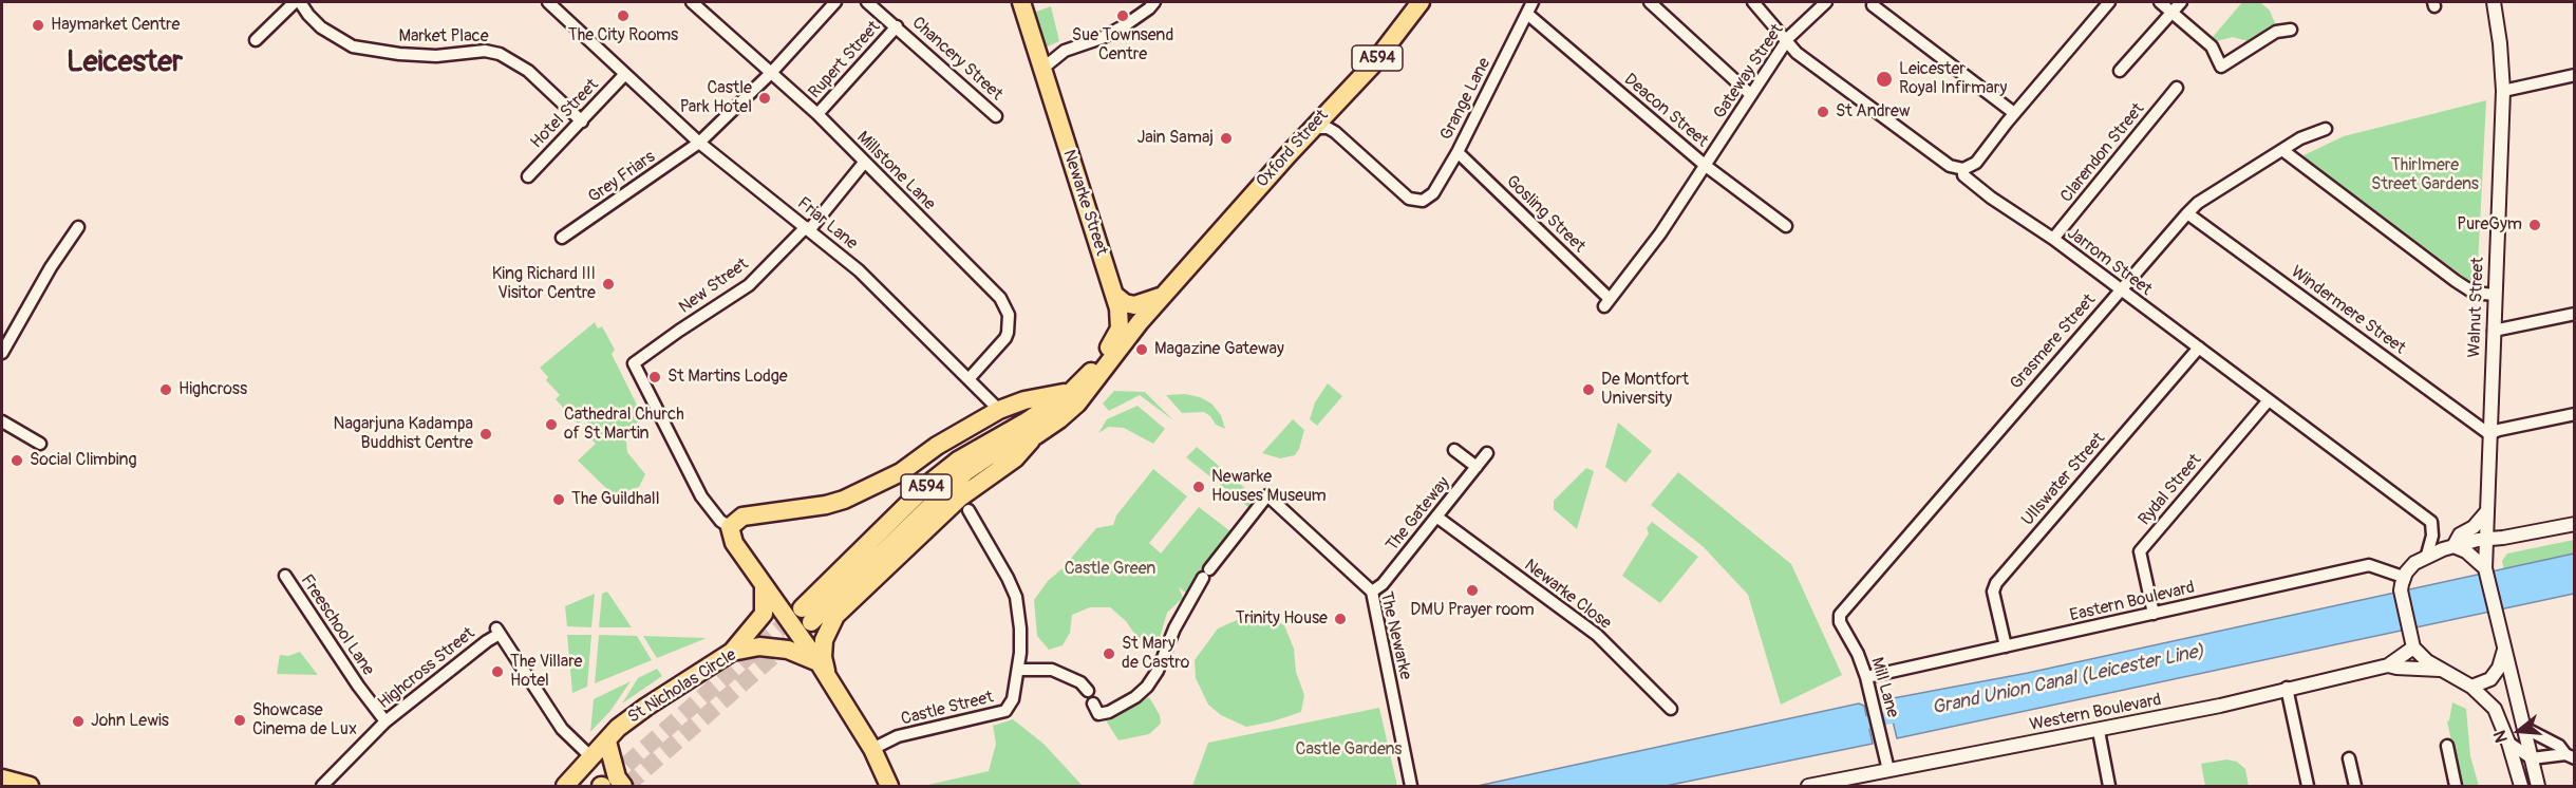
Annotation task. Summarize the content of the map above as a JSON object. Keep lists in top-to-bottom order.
{
  "streets": {
    "main road": [
      "A594",
      "Oxford Street",
      "Newarke Street",
      "St Nicholas Circle"
    ],
    "street": [
      "Market Place",
      "Chancery Street",
      "Rupert Street",
      "Gateway Street",
      "Grange Lane",
      "Deacon Street",
      "Hotel Street",
      "Clarendon Street",
      "Millstone Lane",
      "Grey Friars",
      "Gosling Street",
      "Friar Lane",
      "Jarrom Street",
      "New Street",
      "Walnut Street",
      "Windermere Street",
      "Grasmere Street",
      "Ullswater Street",
      "Rydal Street",
      "The Gateway",
      "Newarke Close",
      "Eastern Boulevard",
      "Freeschool Lane",
      "The Newarke",
      "Highcross Street",
      "Mill Lane",
      "Castle Street",
      "Western Boulevard"
    ]
  },
  "crossings": [
    ["Market Place", "Hotel Street"],
    ["A594", "Oxford Street"],
    ["A594", "Newarke Street"],
    ["A594", "Friar Lane"],
    ["A594", "New Street"],
    ["A594", "St Nicholas Circle"],
    ["A594", "Castle Street"],
    ["Chancery Street", "Rupert Street"],
    ["Rupert Street", "Millstone Lane"],
    ["Gateway Street", "Deacon Street"],
    ["Gateway Street", "Gosling Street"],
    ["Gateway Street", "Jarrom Street"],
    ["Grange Lane", "Deacon Street"],
    ["Grange Lane", "Gosling Street"],
    ["Deacon Street", "Gosling Street"],
    ["Hotel Street", "Friar Lane"],
    ["Clarendon Street", "Jarrom Street"],
    ["Millstone Lane", "Grey Friars"],
    ["Millstone Lane", "Friar Lane"],
    ["Millstone Lane", "New Street"],
    ["Grey Friars", "Friar Lane"],
    ["Friar Lane", "New Street"],
    ["Jarrom Street", "Walnut Street"],
    ["Jarrom Street", "Grasmere Street"],
    ["Jarrom Street", "Ullswater Street"],
    ["Jarrom Street", "Rydal Street"],
    ["Jarrom Street", "Eastern Boulevard"],
    ["Jarrom Street", "Western Boulevard"],
    ["Walnut Street", "Windermere Street"],
    ["Walnut Street", "Eastern Boulevard"],
    ["Walnut Street", "Western Boulevard"],
    ["Windermere Street", "Grasmere Street"],
    ["Grasmere Street", "Mill Lane"],
    ["Ullswater Street", "Eastern Boulevard"],
    ["Rydal Street", "Eastern Boulevard"],
    ["The Gateway", "Newarke Close"],
    ["The Gateway", "The Newarke"],
    ["Eastern Boulevard", "Mill Lane"],
    ["Eastern Boulevard", "Western Boulevard"],
    ["Freeschool Lane", "Highcross Street"],
    ["Highcross Street", "St Nicholas Circle"],
    ["Mill Lane", "Western Boulevard"]
  ],
  "districts": ["Leicester"],
  "water": ["Grand Union Canal (Leicester Line)"],
  "parks": ["Thirlmere Street Gardens", "Castle Green", "Castle Gardens"],
  "places": [
    "The City Rooms",
    "Sue Townsend Centre",
    "Haymarket Centre",
    "Leicester Royal Infirmary",
    "Castle Park Hotel",
    "St Andrew",
    "Jain Samaj",
    "PureGym",
    "King Richard III Visitor Centre",
    "Magazine Gateway",
    "St Martins Lodge",
    "Highcross",
    "De Montfort University",
    "Cathedral Church of St Martin",
    "Nagarjuna Kadampa Buddhist Centre",
    "Social Climbing",
    "Newarke Houses Museum",
    "The Guildhall",
    "DMU Prayer room",
    "Trinity House",
    "St Mary de Castro",
    "The Villare Hotel",
    "Showcase Cinema de Lux",
    "John Lewis"
  ],
  "north": "left"
}
